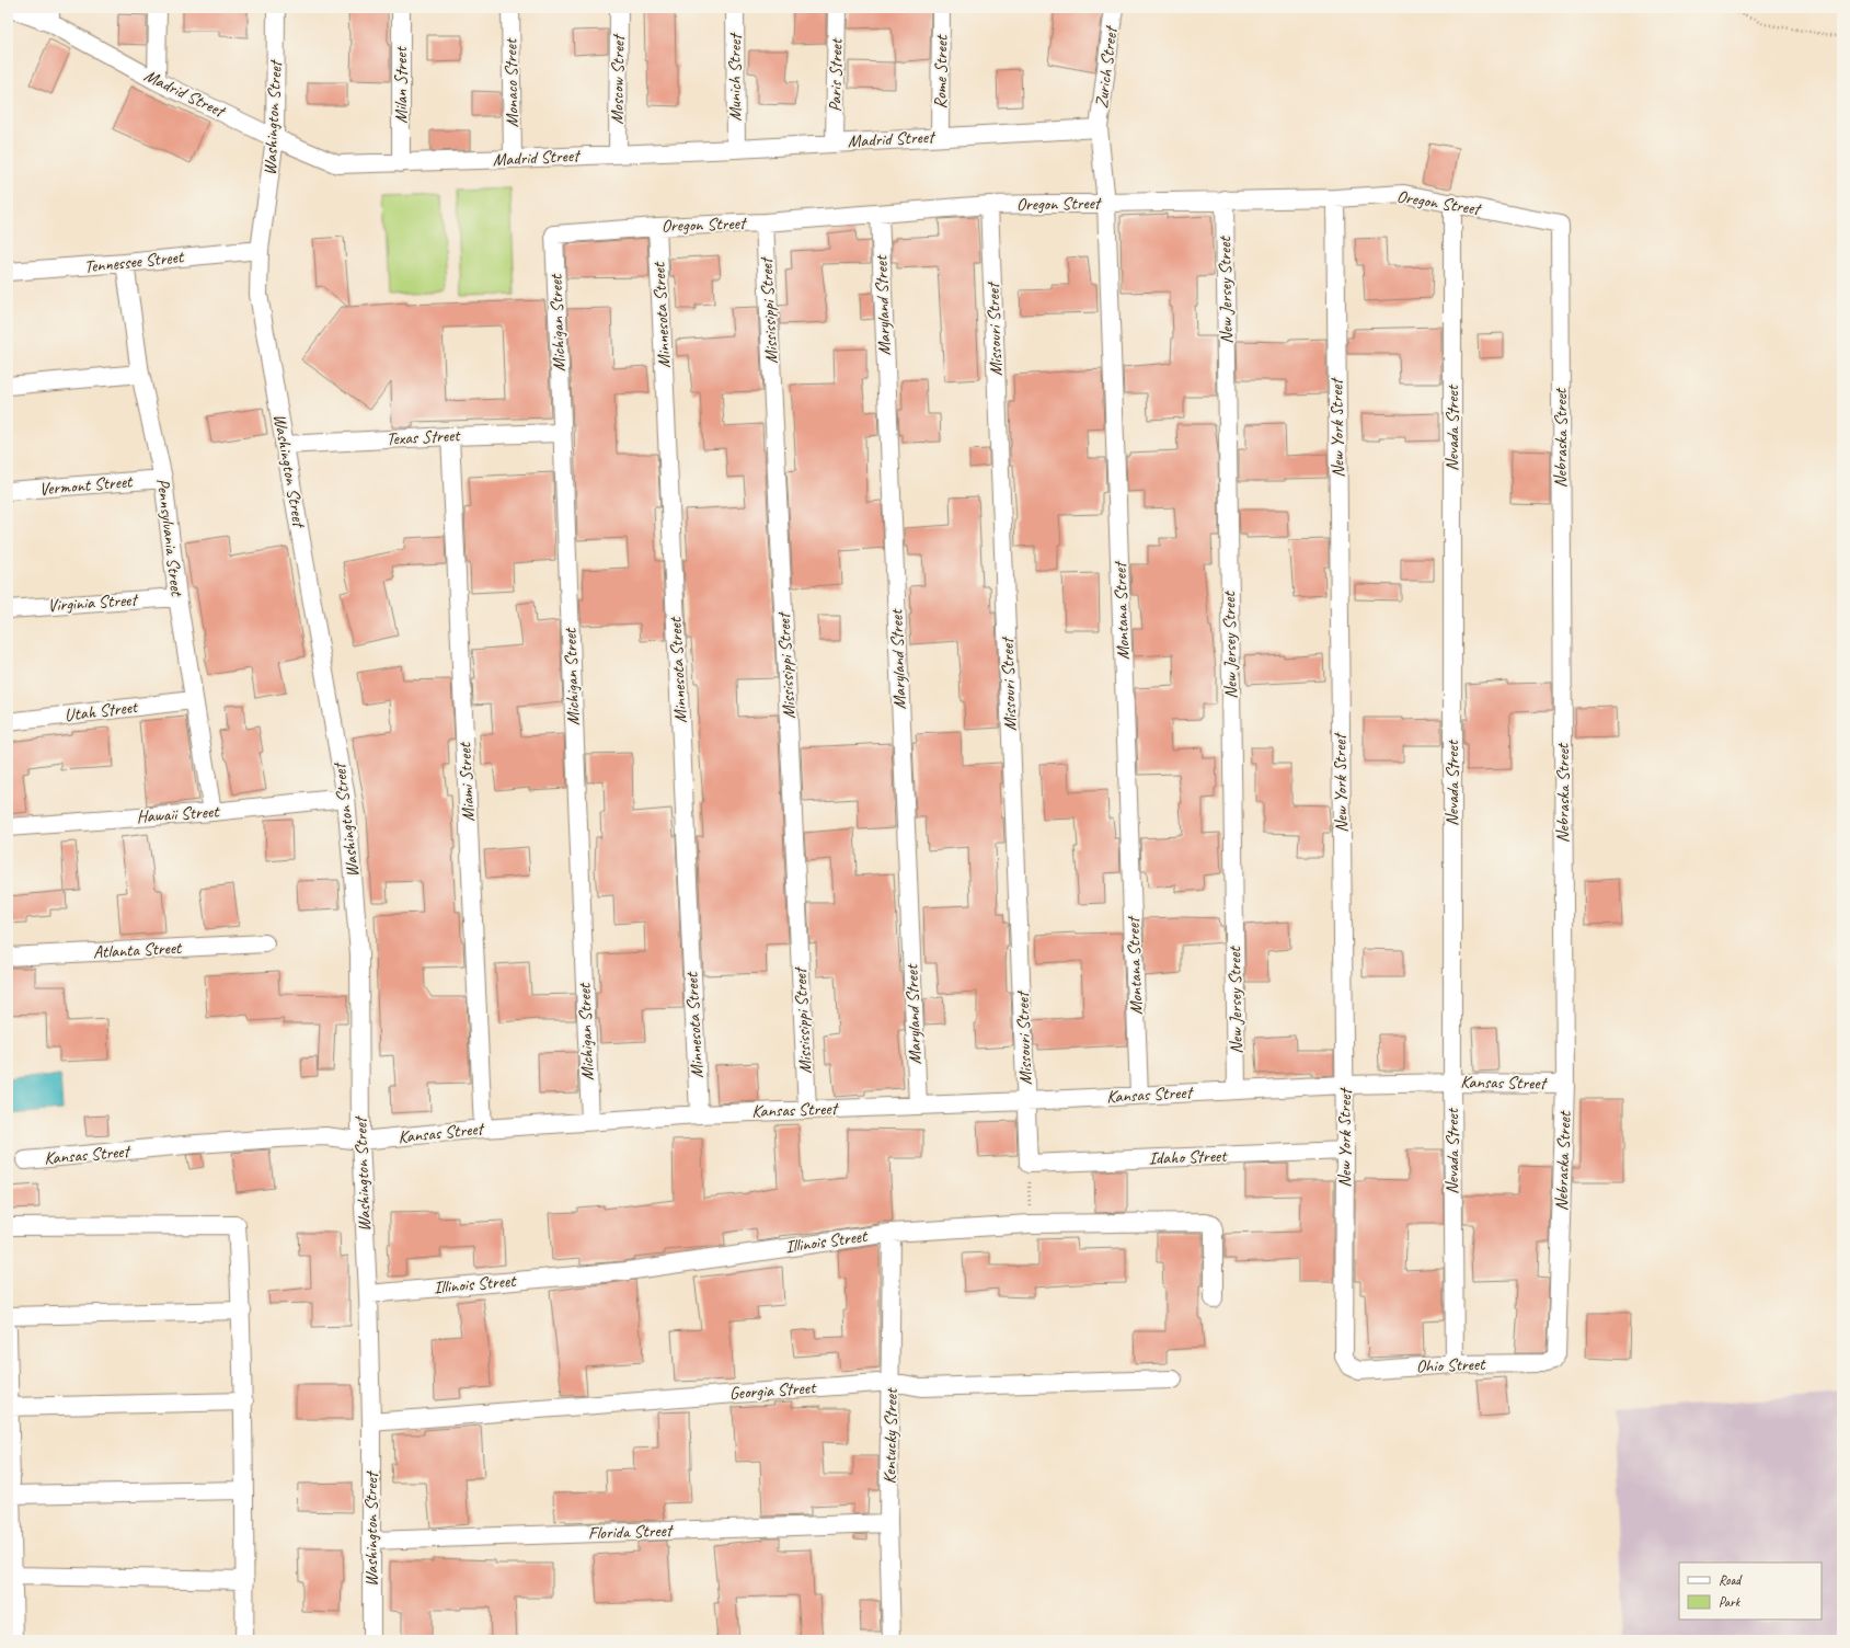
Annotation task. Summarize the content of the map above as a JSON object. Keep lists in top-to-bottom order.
{
  "streets": {
    "street": [
      "Zurich Street",
      "Rome Street",
      "Paris Street",
      "Munich Street",
      "Moscow Street",
      "Monaco Street",
      "Milan Street",
      "Madrid Street",
      "Washington Street",
      "Oregon Street",
      "Tennessee Street",
      "New Jersey Street",
      "Maryland Street",
      "Mississippi Street",
      "Minnesota Street",
      "Michigan Street",
      "Missouri Street",
      "New York Street",
      "Nevada Street",
      "Texas Street",
      "Nebraska Street",
      "Vermont Street",
      "Pennsylvania Street",
      "Virginia Street",
      "Montana Street",
      "Utah Street",
      "Miami Street",
      "Hawaii Street",
      "Atlanta Street",
      "Kansas Street",
      "Idaho Street",
      "Illinois Street",
      "Ohio Street",
      "Georgia Street",
      "Kentucky Street",
      "Florida Street"
    ]
  },
  "crossings": [
    ["Zurich Street", "Madrid Street"],
    ["Zurich Street", "Montana Street"],
    ["Rome Street", "Madrid Street"],
    ["Paris Street", "Madrid Street"],
    ["Munich Street", "Madrid Street"],
    ["Moscow Street", "Madrid Street"],
    ["Monaco Street", "Madrid Street"],
    ["Milan Street", "Madrid Street"],
    ["Madrid Street", "Washington Street"],
    ["Madrid Street", "Montana Street"],
    ["Washington Street", "Tennessee Street"],
    ["Washington Street", "Texas Street"],
    ["Washington Street", "Hawaii Street"],
    ["Washington Street", "Kansas Street"],
    ["Washington Street", "Illinois Street"],
    ["Washington Street", "Georgia Street"],
    ["Washington Street", "Florida Street"],
    ["Oregon Street", "New Jersey Street"],
    ["Oregon Street", "Maryland Street"],
    ["Oregon Street", "Mississippi Street"],
    ["Oregon Street", "Minnesota Street"],
    ["Oregon Street", "Michigan Street"],
    ["Oregon Street", "Missouri Street"],
    ["Oregon Street", "New York Street"],
    ["Oregon Street", "Nevada Street"],
    ["Oregon Street", "Nebraska Street"],
    ["Oregon Street", "Montana Street"],
    ["Tennessee Street", "Pennsylvania Street"],
    ["New Jersey Street", "Kansas Street"],
    ["Maryland Street", "Kansas Street"],
    ["Mississippi Street", "Kansas Street"],
    ["Minnesota Street", "Kansas Street"],
    ["Michigan Street", "Texas Street"],
    ["Michigan Street", "Kansas Street"],
    ["Missouri Street", "Kansas Street"],
    ["Missouri Street", "Idaho Street"],
    ["New York Street", "Kansas Street"],
    ["New York Street", "Idaho Street"],
    ["New York Street", "Ohio Street"],
    ["Nevada Street", "Kansas Street"],
    ["Nevada Street", "Ohio Street"],
    ["Texas Street", "Miami Street"],
    ["Nebraska Street", "Kansas Street"],
    ["Nebraska Street", "Ohio Street"],
    ["Vermont Street", "Pennsylvania Street"],
    ["Pennsylvania Street", "Virginia Street"],
    ["Pennsylvania Street", "Utah Street"],
    ["Pennsylvania Street", "Hawaii Street"],
    ["Montana Street", "Kansas Street"],
    ["Miami Street", "Kansas Street"],
    ["Illinois Street", "Kentucky Street"],
    ["Georgia Street", "Kentucky Street"],
    ["Kentucky Street", "Florida Street"]
  ],
  "legend": ["Road", "Park"]
}
